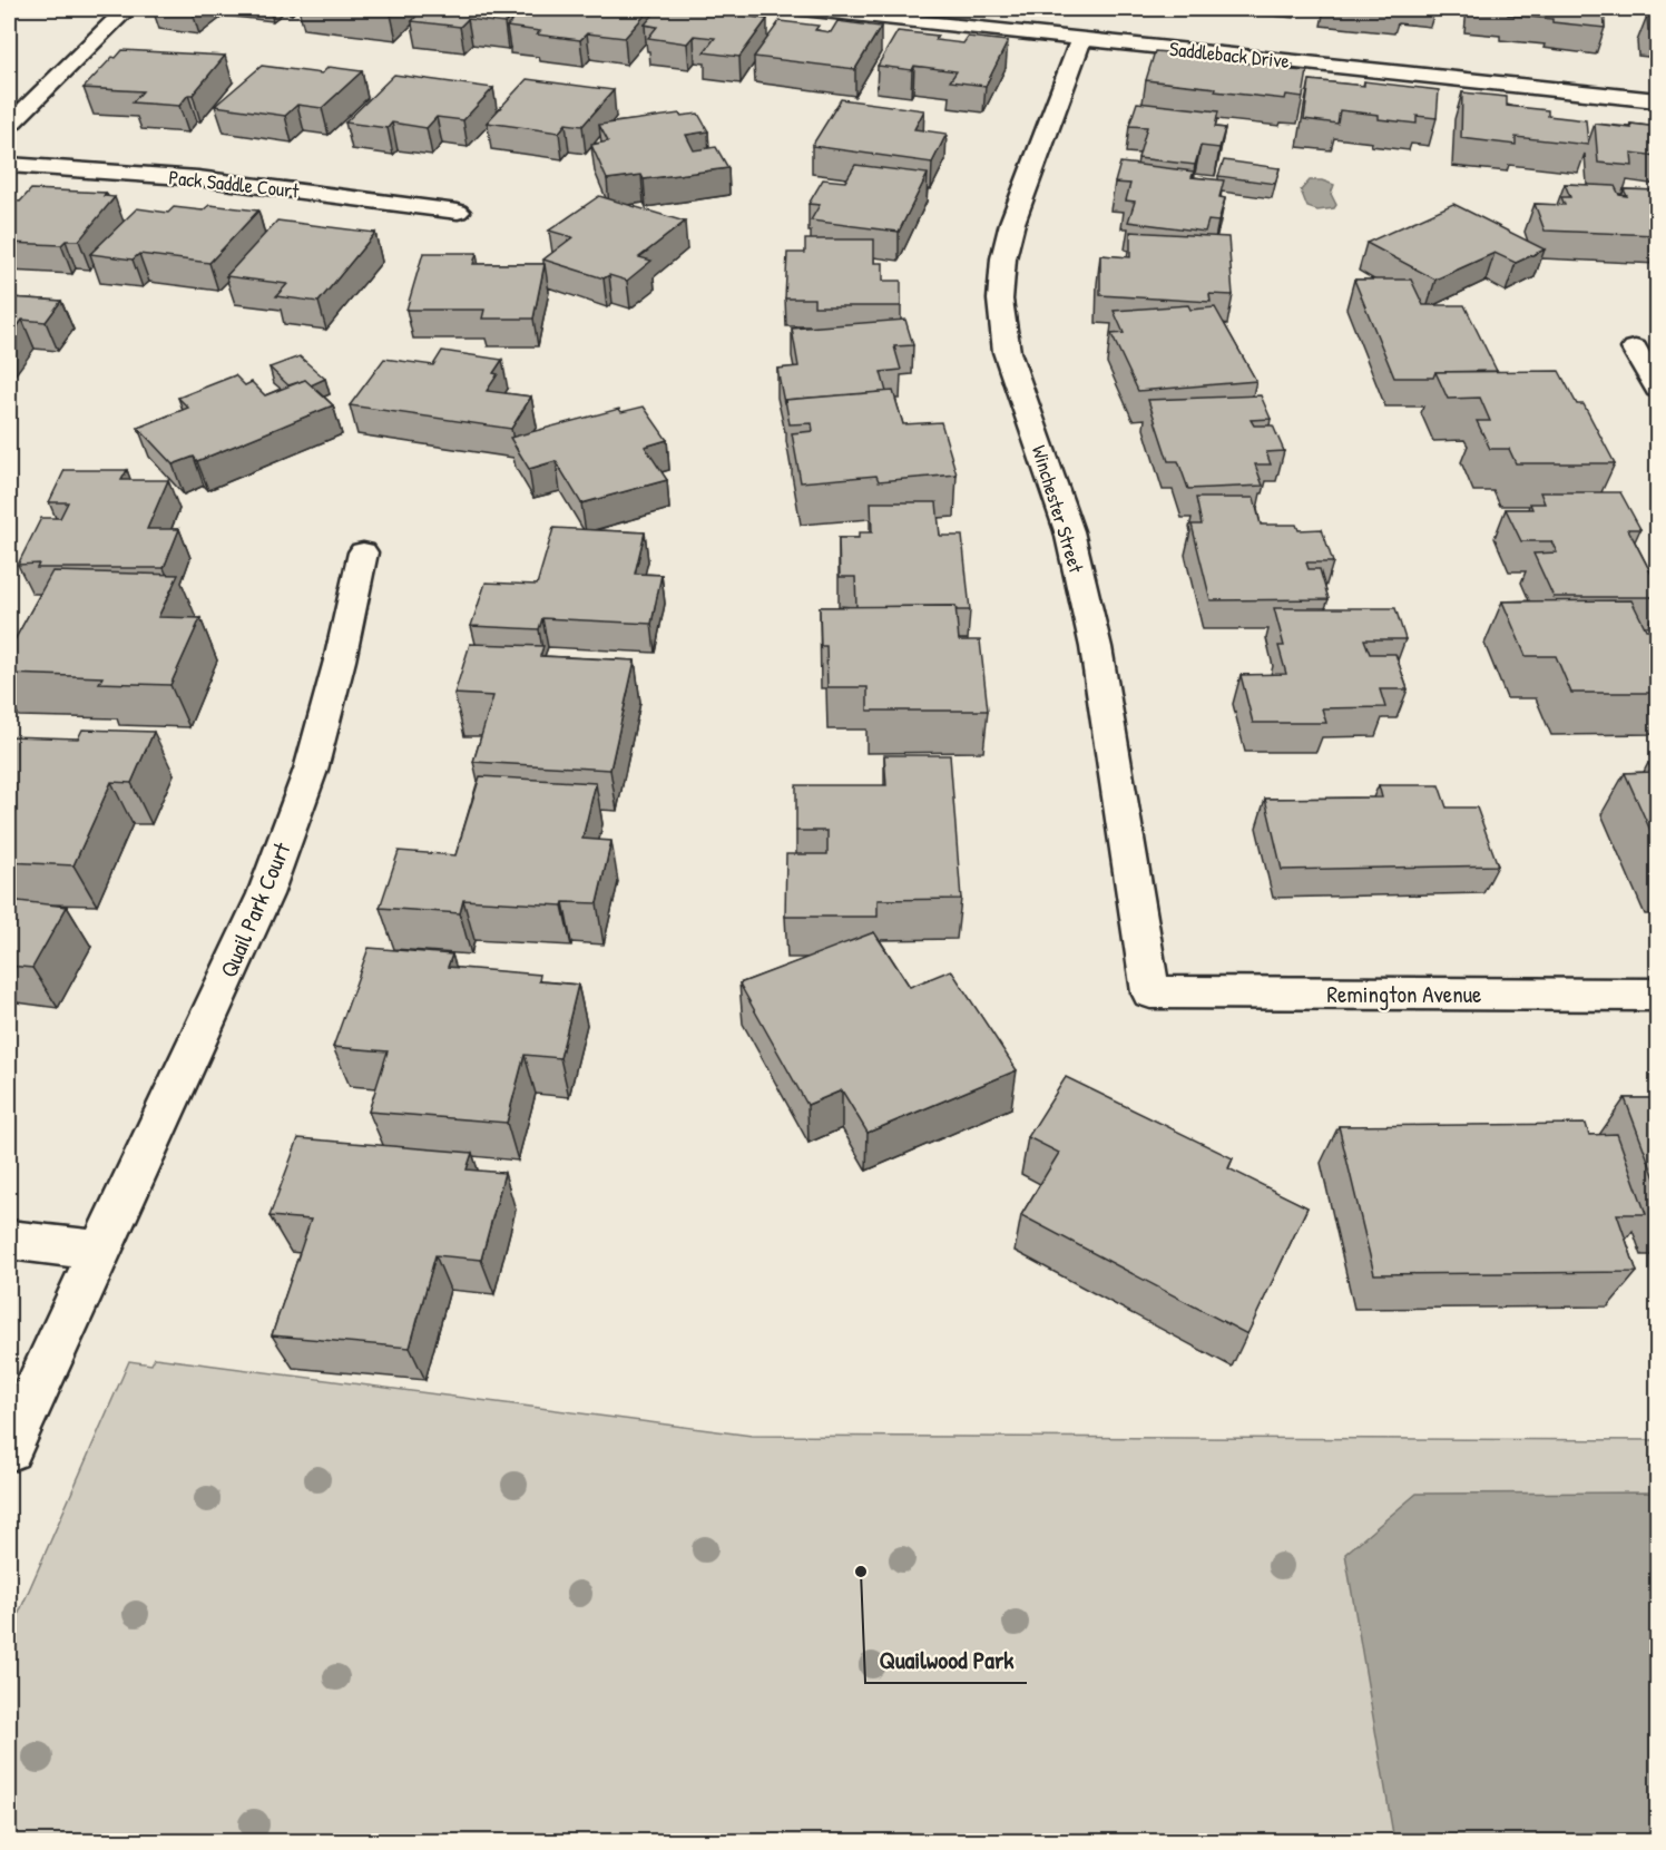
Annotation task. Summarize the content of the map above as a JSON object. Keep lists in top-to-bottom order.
{
  "streets": {
    "street": [
      "Saddleback Drive",
      "Pack Saddle Court",
      "Winchester Street",
      "Quail Park Court",
      "Remington Avenue"
    ]
  },
  "crossings": [
    ["Saddleback Drive", "Winchester Street"],
    ["Winchester Street", "Remington Avenue"]
  ],
  "places": ["Quailwood Park"]
}
